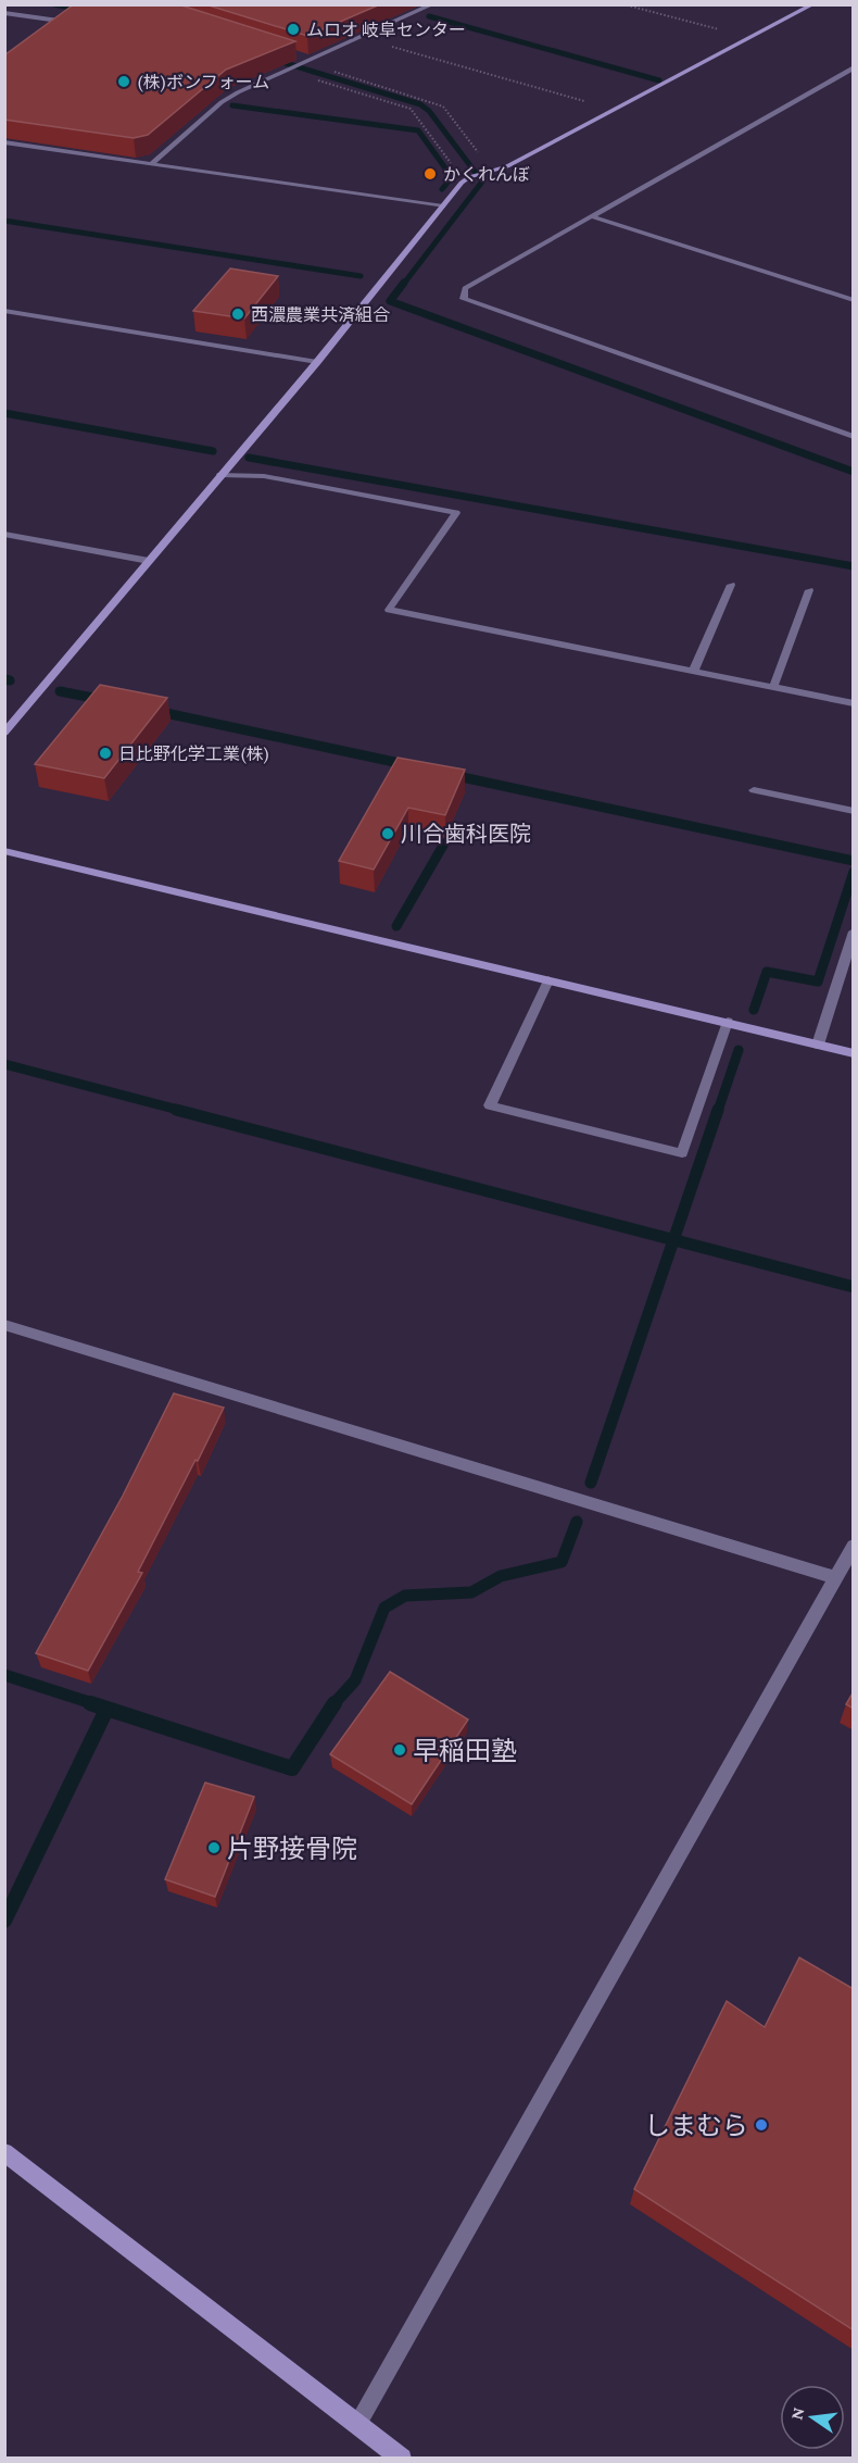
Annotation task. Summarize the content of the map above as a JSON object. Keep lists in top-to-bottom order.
{
  "places": [
    "ムロオ 岐阜センター",
    "(株)ボンフォーム",
    "かくれんぼ",
    "西濃農業共済組合",
    "日比野化学工業(株)",
    "川合歯科医院",
    "早稲田塾",
    "片野接骨院",
    "しまむら"
  ],
  "north": "left"
}
